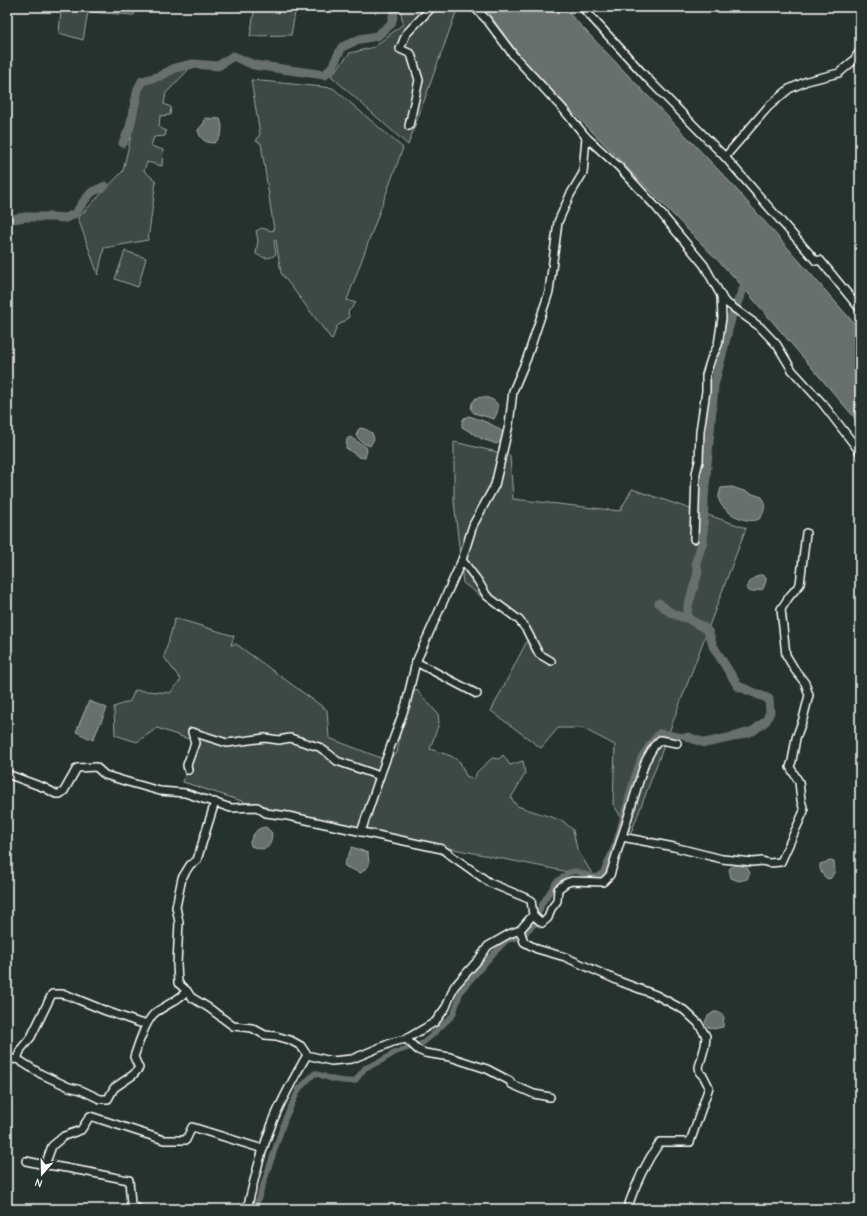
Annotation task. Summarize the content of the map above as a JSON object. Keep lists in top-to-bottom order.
{
  "north": "bottom"
}
